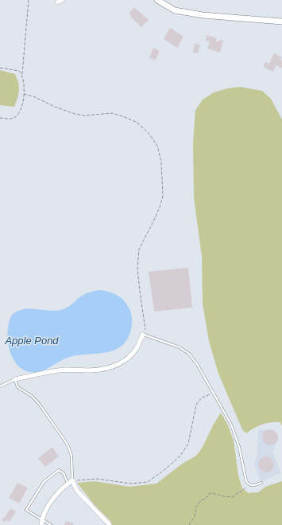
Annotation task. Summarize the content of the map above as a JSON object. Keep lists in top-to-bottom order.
{
  "water": ["Apple Pond"]
}
